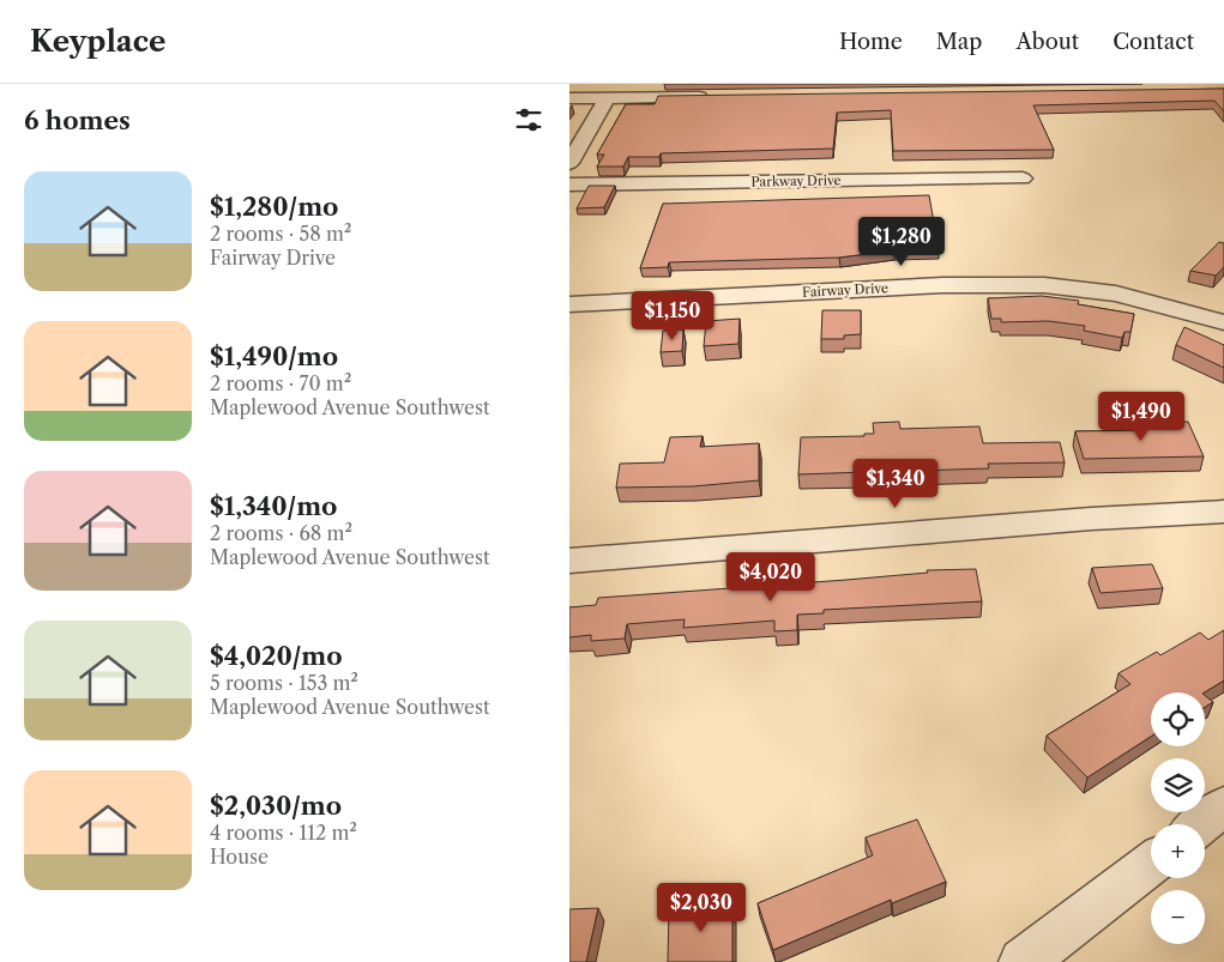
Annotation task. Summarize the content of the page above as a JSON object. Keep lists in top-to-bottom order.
{
  "streets": {
    "street": ["Parkway Drive", "Fairway Drive"]
  },
  "page": {
    "header": "Keyplace",
    "nav": [
      "Home",
      "Map",
      "About",
      "Contact"
    ],
    "heading": "6 homes",
    "list": [
      {
        "name": "$1,280/mo",
        "note": "2 rooms · 58 m² · Fairway Drive"
      },
      {
        "name": "$1,490/mo",
        "note": "2 rooms · 70 m² · Maplewood Avenue Southwest"
      },
      {
        "name": "$1,340/mo",
        "note": "2 rooms · 68 m² · Maplewood Avenue Southwest"
      },
      {
        "name": "$4,020/mo",
        "note": "5 rooms · 153 m² · Maplewood Avenue Southwest"
      },
      {
        "name": "$2,030/mo",
        "note": "4 rooms · 112 m² · House"
      }
    ],
    "price": [
      "$1,280",
      "$1,150",
      "$1,490",
      "$1,340",
      "$4,020",
      "$2,030"
    ],
    "map_buttons": ["+", "−"]
  }
}
